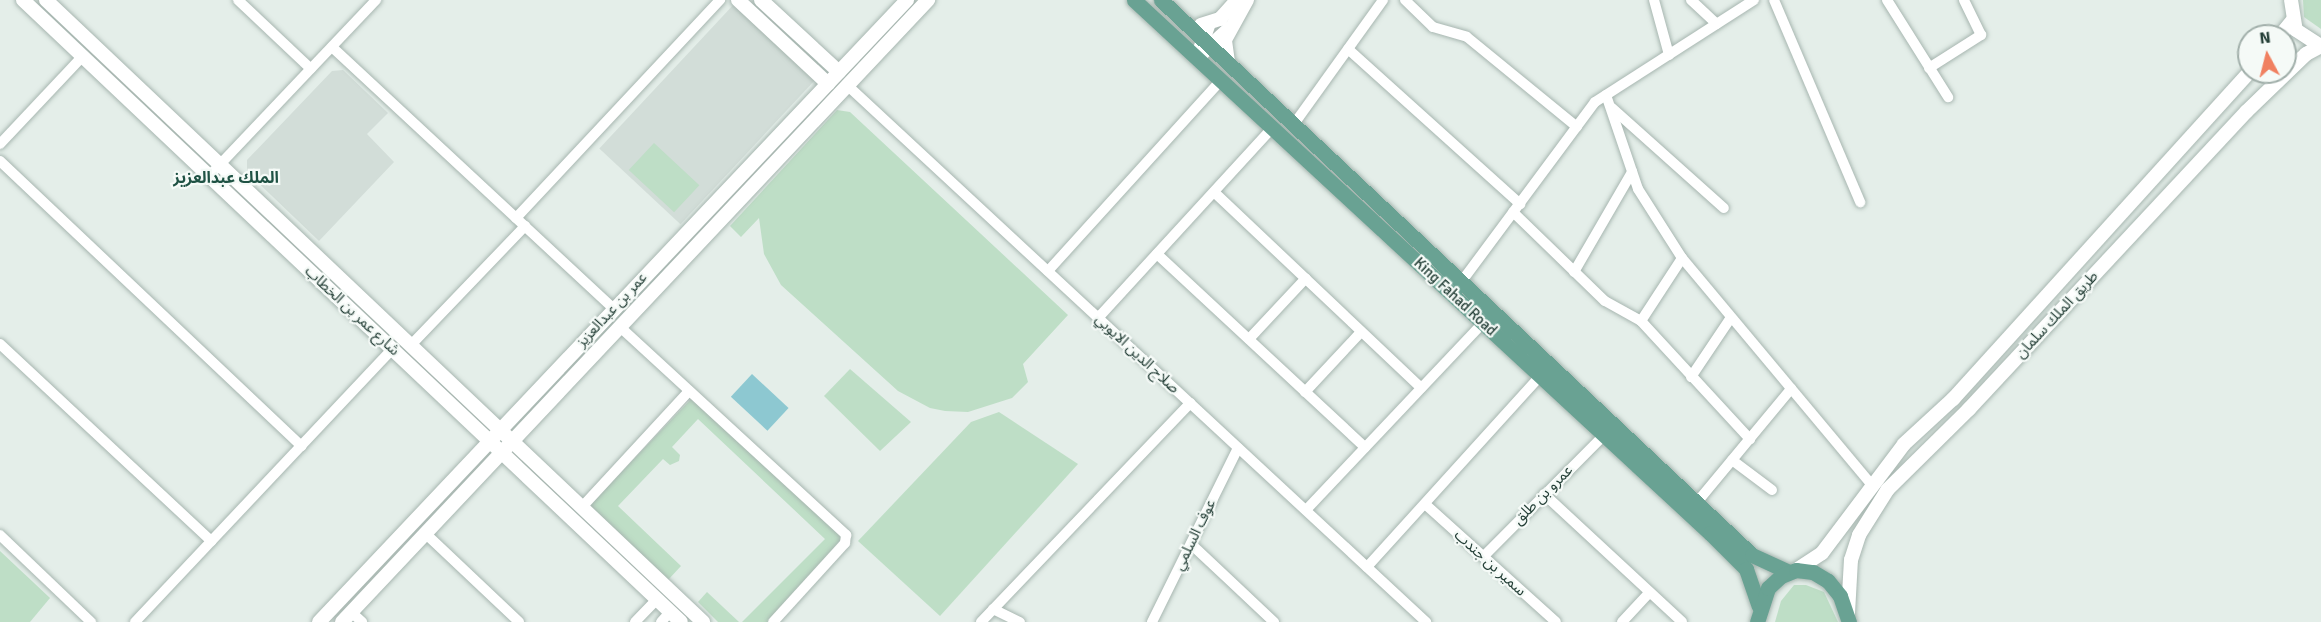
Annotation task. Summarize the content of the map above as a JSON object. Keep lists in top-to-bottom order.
{
  "streets": {
    "main road": ["King Fahad Road"],
    "street": [
      "عمر بن عبدالعزيز",
      "شارع عمر بن الخطاب",
      "طريق الملك سلمان",
      "صلاح الدين الايوبي",
      "عمرو بن طلق",
      "عوف السلمي",
      "سمير بن جندب"
    ]
  },
  "crossings": [
    ["King Fahad Road", "طريق الملك سلمان"],
    ["King Fahad Road", "عمرو بن طلق"],
    ["عمر بن عبدالعزيز", "شارع عمر بن الخطاب"],
    ["عمر بن عبدالعزيز", "صلاح الدين الايوبي"],
    ["صلاح الدين الايوبي", "عوف السلمي"],
    ["عمرو بن طلق", "سمير بن جندب"]
  ],
  "districts": ["الملك عبدالعزيز"],
  "north": "top"
}
